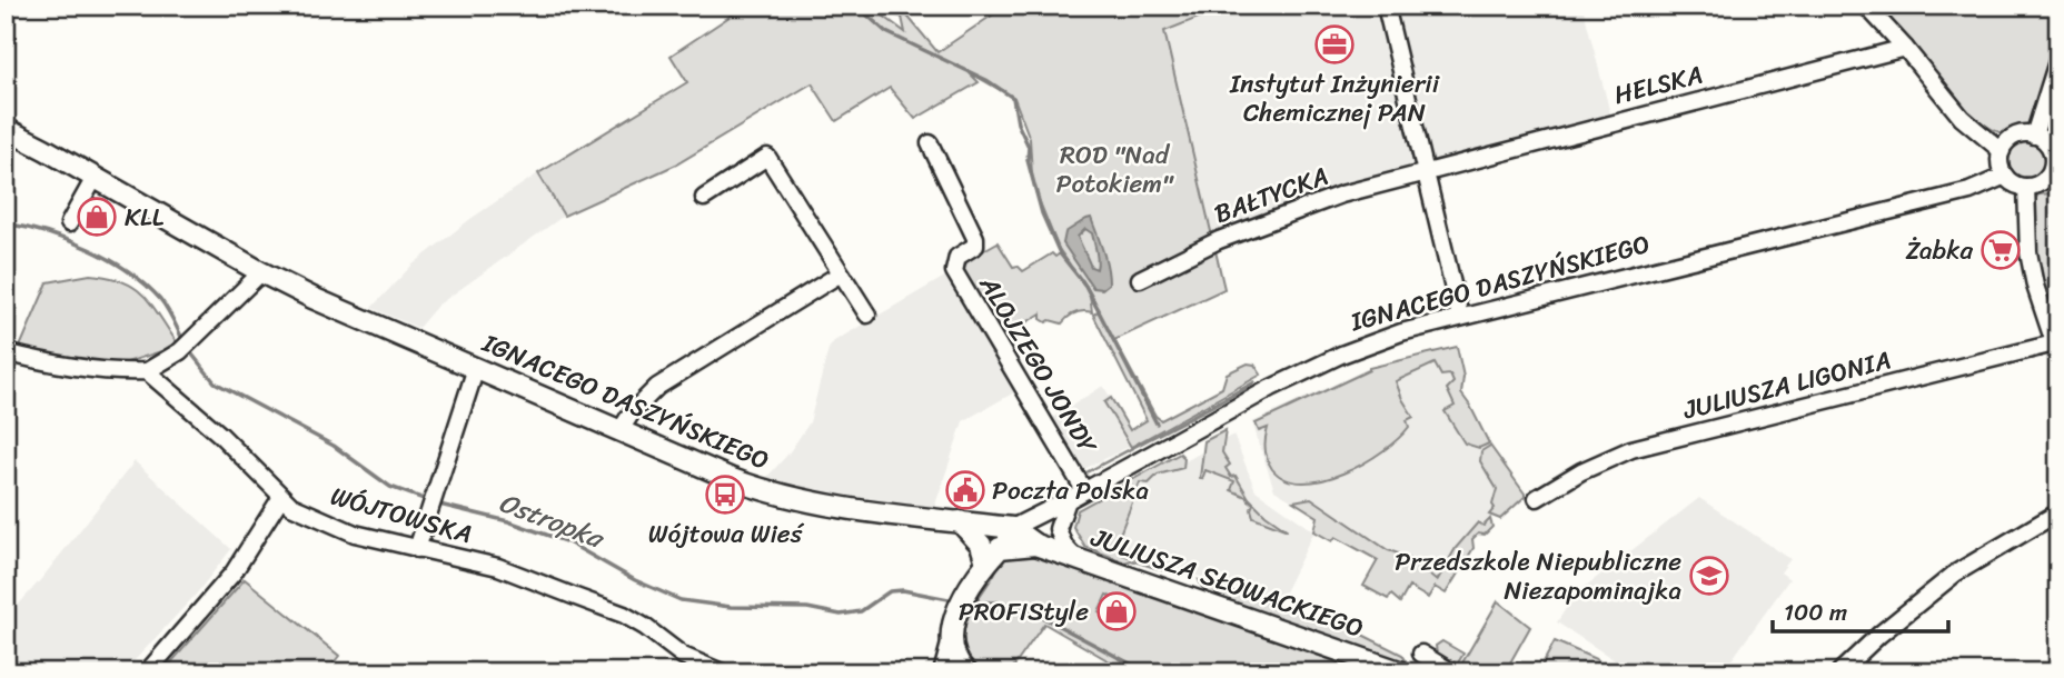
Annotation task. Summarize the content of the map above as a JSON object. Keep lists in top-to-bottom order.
{
  "streets": {
    "main road": ["IGNACEGO DASZYŃSKIEGO", "JULIUSZA SŁOWACKIEGO"],
    "street": [
      "HELSKA",
      "BAŁTYCKA",
      "ALOJZEGO JONDY",
      "JULIUSZA LIGONIA",
      "WÓJTOWSKA"
    ]
  },
  "crossings": [
    ["HELSKA", "BAŁTYCKA"],
    ["IGNACEGO DASZYŃSKIEGO", "ALOJZEGO JONDY"],
    ["IGNACEGO DASZYŃSKIEGO", "JULIUSZA SŁOWACKIEGO"]
  ],
  "water": ["Ostropka"],
  "parks": ["ROD \"Nad Potokiem\""],
  "places": {
    "office": ["Instytut Inżynierii Chemicznej PAN"],
    "shop": ["KLL", "PROFIStyle"],
    "supermarket": ["Żabka"],
    "public building": ["Poczta Polska"],
    "bus stop": ["Wójtowa Wieś"],
    "school or university": ["Przedszkole Niepubliczne Niezapominajka"]
  },
  "scale_bar": "100 m"
}
